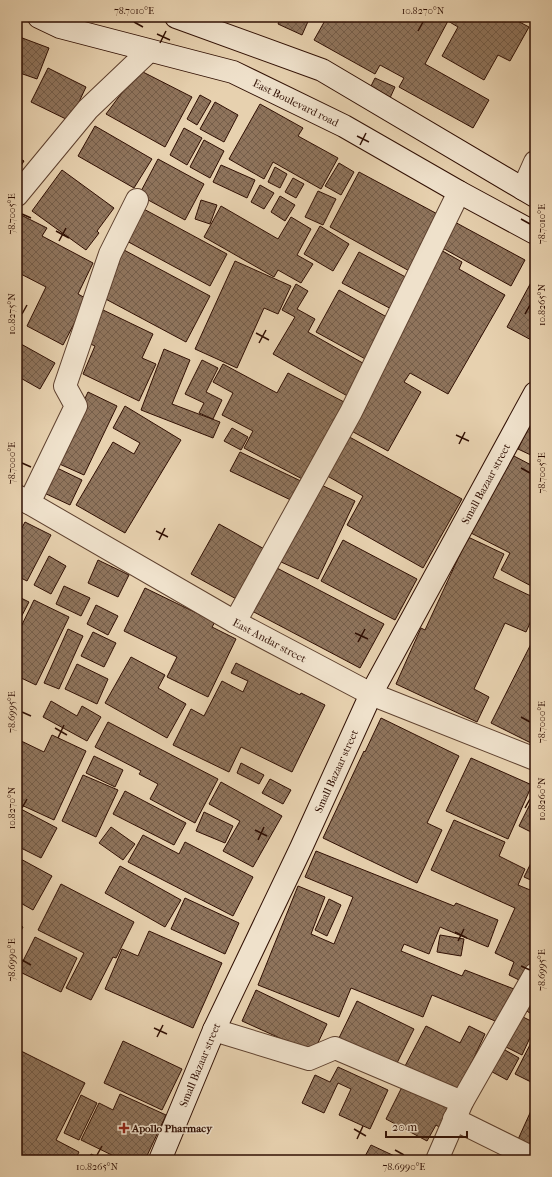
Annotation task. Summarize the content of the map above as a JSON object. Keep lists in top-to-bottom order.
{
  "streets": {
    "street": ["East Boulevard road", "Small Bazaar street", "East Andar street"]
  },
  "crossings": [
    ["Small Bazaar street", "East Andar street"]
  ],
  "places": {
    "health": ["Apollo Pharmacy"]
  },
  "scale_bar": "20 m",
  "coordinates": [
    "78.7010°E",
    "10.8270°N",
    "78.7005°E",
    "10.8265°N",
    "10.8275°N",
    "78.7000°E",
    "78.6995°E",
    "10.8260°N",
    "78.6990°E"
  ]
}
